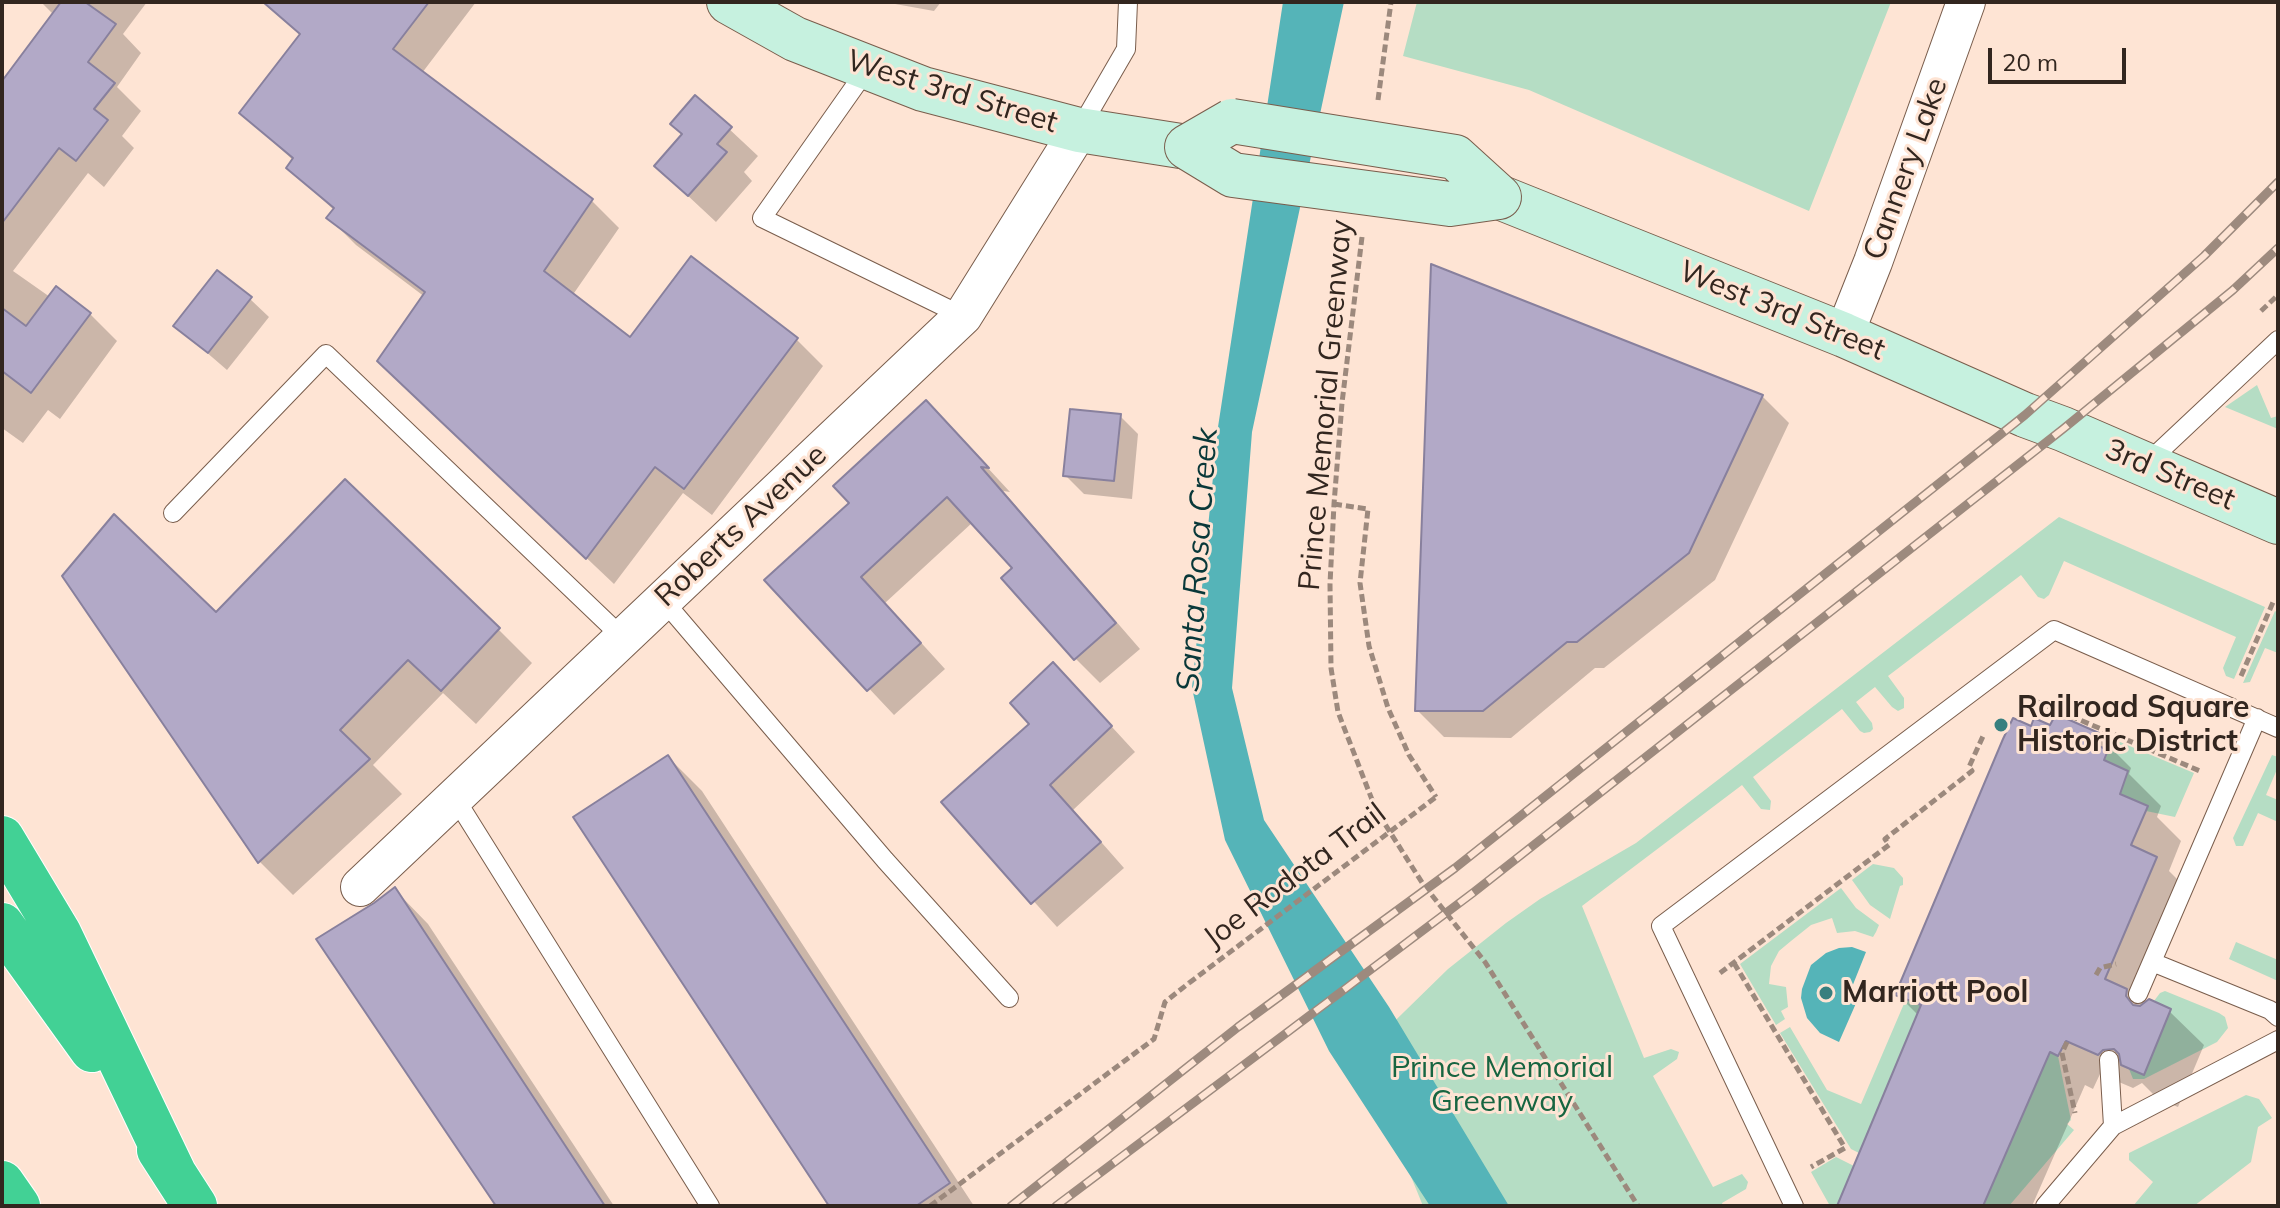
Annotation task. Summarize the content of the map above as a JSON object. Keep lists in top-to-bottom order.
{
  "streets": {
    "main road": ["West 3rd Street", "3rd Street"],
    "street": ["Cannery Lake", "Roberts Avenue"],
    "path": ["Prince Memorial Greenway", "Joe Rodota Trail"]
  },
  "crossings": [
    ["West 3rd Street", "Cannery Lake"],
    ["West 3rd Street", "3rd Street"],
    ["West 3rd Street", "Roberts Avenue"],
    ["Prince Memorial Greenway", "Joe Rodota Trail"]
  ],
  "water": ["Santa Rosa Creek"],
  "parks": ["Prince Memorial Greenway"],
  "places": ["Railroad Square Historic District", "Marriott Pool"],
  "scale_bar": "20 m"
}
